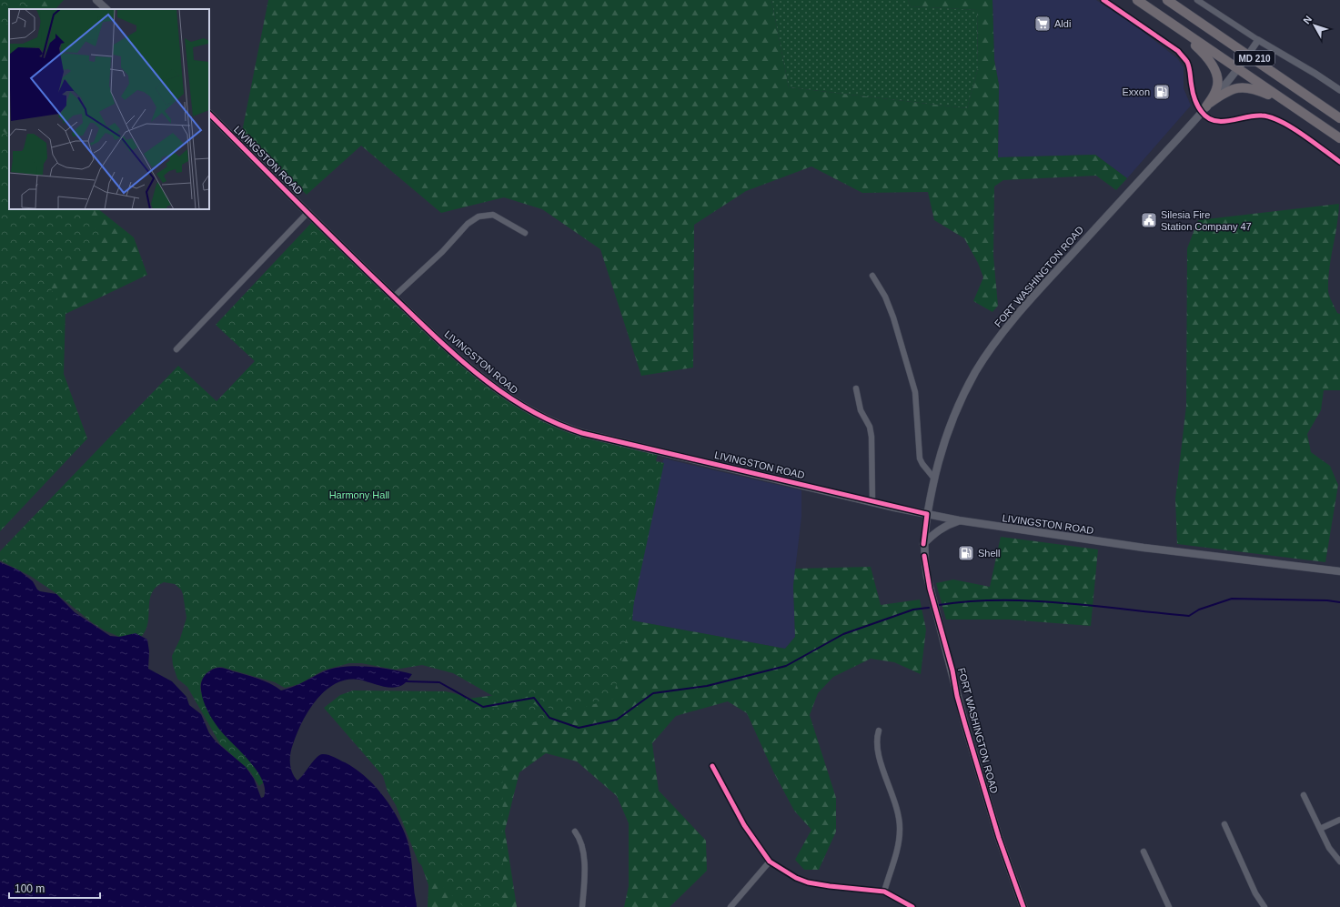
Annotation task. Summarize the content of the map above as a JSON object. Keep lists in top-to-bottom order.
{
  "streets": {
    "highway": ["MD 210"],
    "main road": ["LIVINGSTON ROAD", "FORT WASHINGTON ROAD"]
  },
  "crossings": [
    ["MD 210", "FORT WASHINGTON ROAD"],
    ["LIVINGSTON ROAD", "FORT WASHINGTON ROAD"]
  ],
  "parks": ["Harmony Hall"],
  "places": {
    "supermarket": ["Aldi"],
    "fuel station": ["Exxon", "Shell"],
    "public building": ["Silesia Fire Station Company 47"]
  },
  "scale_bar": "100 m",
  "north": "top left"
}
